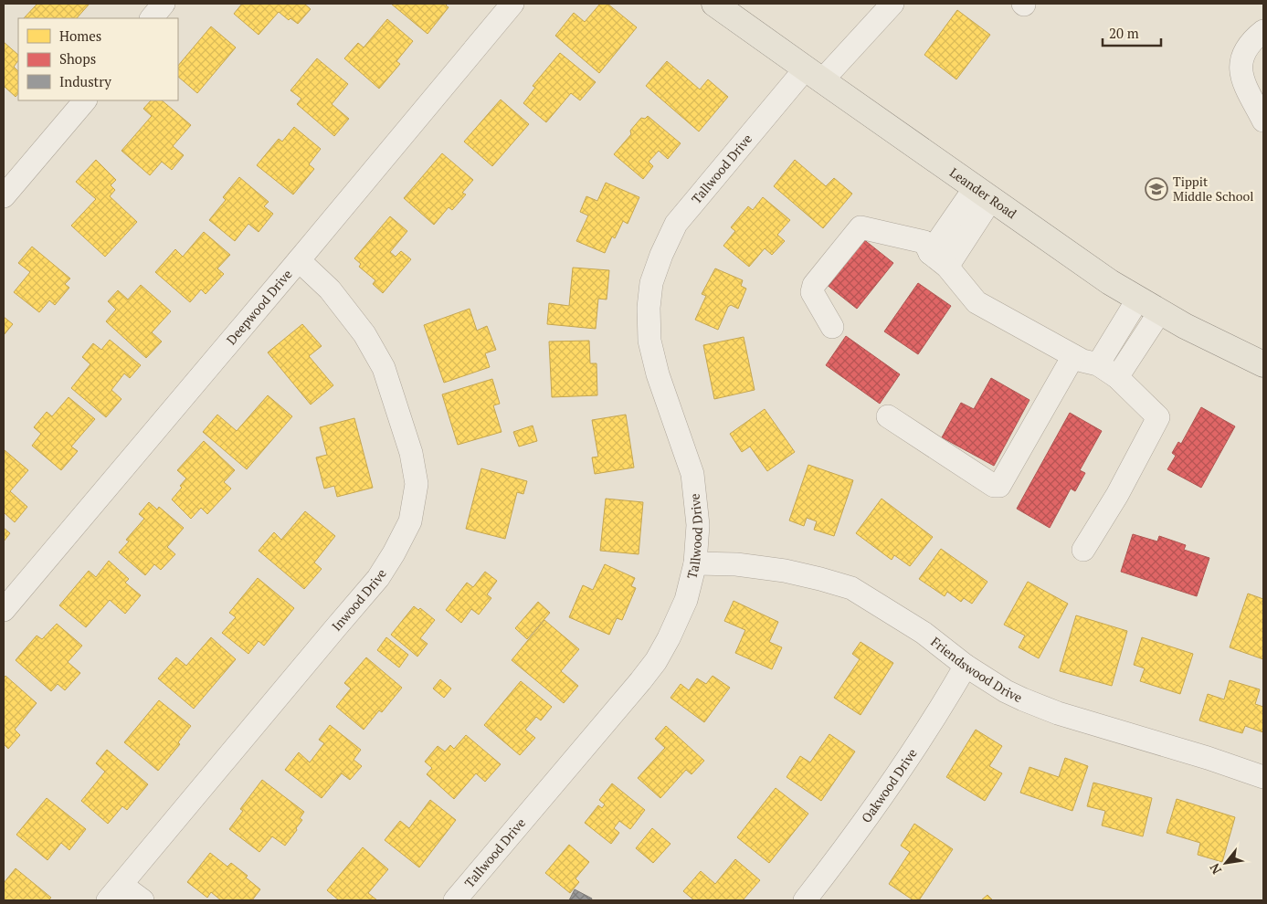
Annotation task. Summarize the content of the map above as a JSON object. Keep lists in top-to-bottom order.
{
  "streets": {
    "main road": ["Leander Road"],
    "street": [
      "Tallwood Drive",
      "Deepwood Drive",
      "Inwood Drive",
      "Friendswood Drive",
      "Oakwood Drive"
    ]
  },
  "crossings": [
    ["Tallwood Drive", "Leander Road"],
    ["Tallwood Drive", "Friendswood Drive"],
    ["Deepwood Drive", "Inwood Drive"],
    ["Friendswood Drive", "Oakwood Drive"]
  ],
  "places": {
    "school or university": ["Tippit Middle School"]
  },
  "legend": ["Homes", "Shops", "Industry"],
  "scale_bar": "20 m",
  "north": "bottom left"
}
